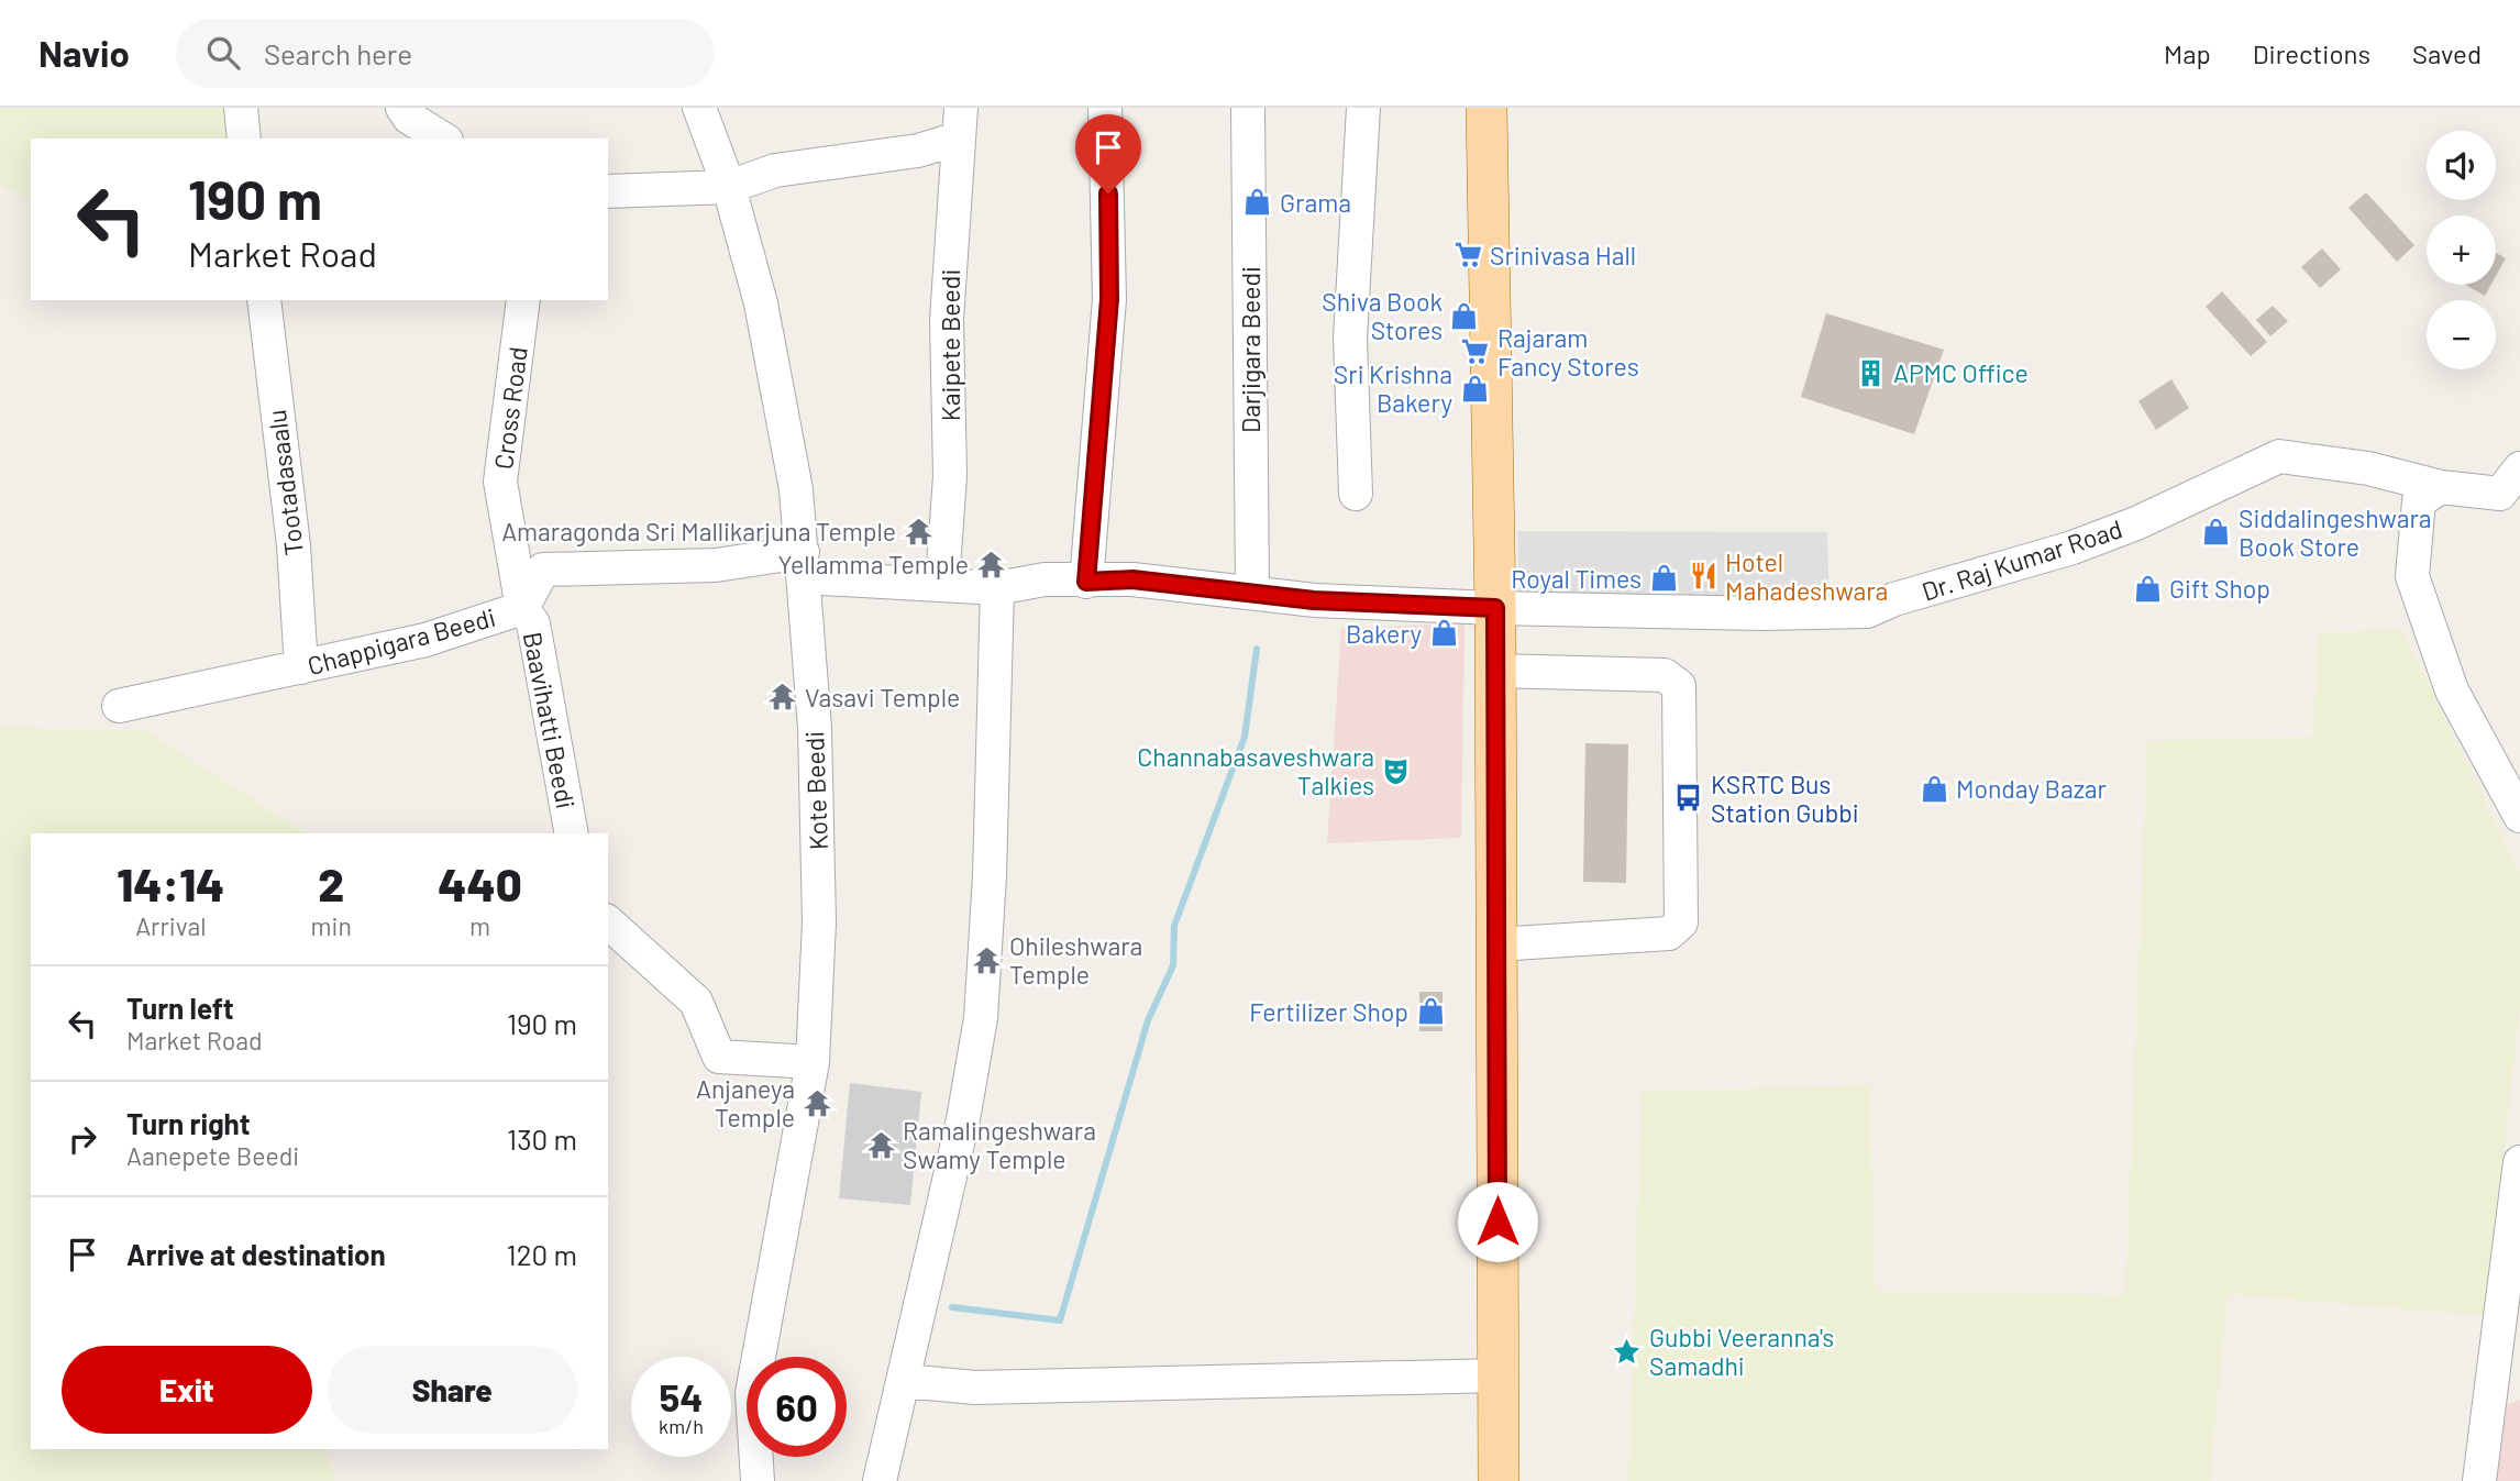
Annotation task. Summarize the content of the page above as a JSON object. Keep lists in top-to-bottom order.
{
  "streets": {
    "street": [
      "Kaipete Beedi",
      "Darjigara Beedi",
      "Cross Road",
      "Tootadasaalu",
      "Dr. Raj Kumar Road",
      "Chappigara Beedi",
      "Baavihatti Beedi",
      "Kote Beedi"
    ]
  },
  "crossings": [
    ["Kaipete Beedi", "Dr. Raj Kumar Road"],
    ["Darjigara Beedi", "Dr. Raj Kumar Road"],
    ["Cross Road", "Chappigara Beedi"],
    ["Cross Road", "Baavihatti Beedi"],
    ["Tootadasaalu", "Chappigara Beedi"],
    ["Dr. Raj Kumar Road", "Chappigara Beedi"],
    ["Dr. Raj Kumar Road", "Kote Beedi"],
    ["Chappigara Beedi", "Baavihatti Beedi"],
    ["Chappigara Beedi", "Kote Beedi"]
  ],
  "places": {
    "shop": [
      "Grama",
      "Shiva Book Stores",
      "Sri Krishna Bakery",
      "Siddalingeshwara Book Store",
      "Royal Times",
      "Gift Shop",
      "Bakery",
      "Monday Bazar",
      "Fertilizer Shop"
    ],
    "supermarket": ["Srinivasa Hall", "Rajaram Fancy Stores"],
    "building": ["APMC Office"],
    "temple": [
      "Amaragonda Sri Mallikarjuna Temple",
      "Yellamma Temple",
      "Vasavi Temple",
      "Ohileshwara Temple",
      "Anjaneya Temple",
      "Ramalingeshwara Swamy Temple"
    ],
    "restaurant": ["Hotel Mahadeshwara"],
    "theatre": ["Channabasaveshwara Talkies"],
    "bus stop": ["KSRTC Bus Station Gubbi"],
    "place": ["Gubbi Veeranna's Samadhi"]
  },
  "page": {
    "header": "Navio",
    "search": "Search here",
    "nav": ["Map", "Directions", "Saved"],
    "map_buttons": ["+", "−"],
    "turn": ["190 m", "Market Road"],
    "eta": [
      "14:14",
      "Arrival",
      "2",
      "min",
      "440",
      "m"
    ],
    "list": [
      {
        "name": "Turn left",
        "note": "Market Road",
        "value": "190 m"
      },
      {
        "name": "Turn right",
        "note": "Aanepete Beedi",
        "value": "130 m"
      },
      {
        "name": "Arrive at destination",
        "value": "120 m"
      }
    ],
    "buttons": ["Exit", "Share"],
    "speed": "54 km/h",
    "limit": "60"
  }
}
